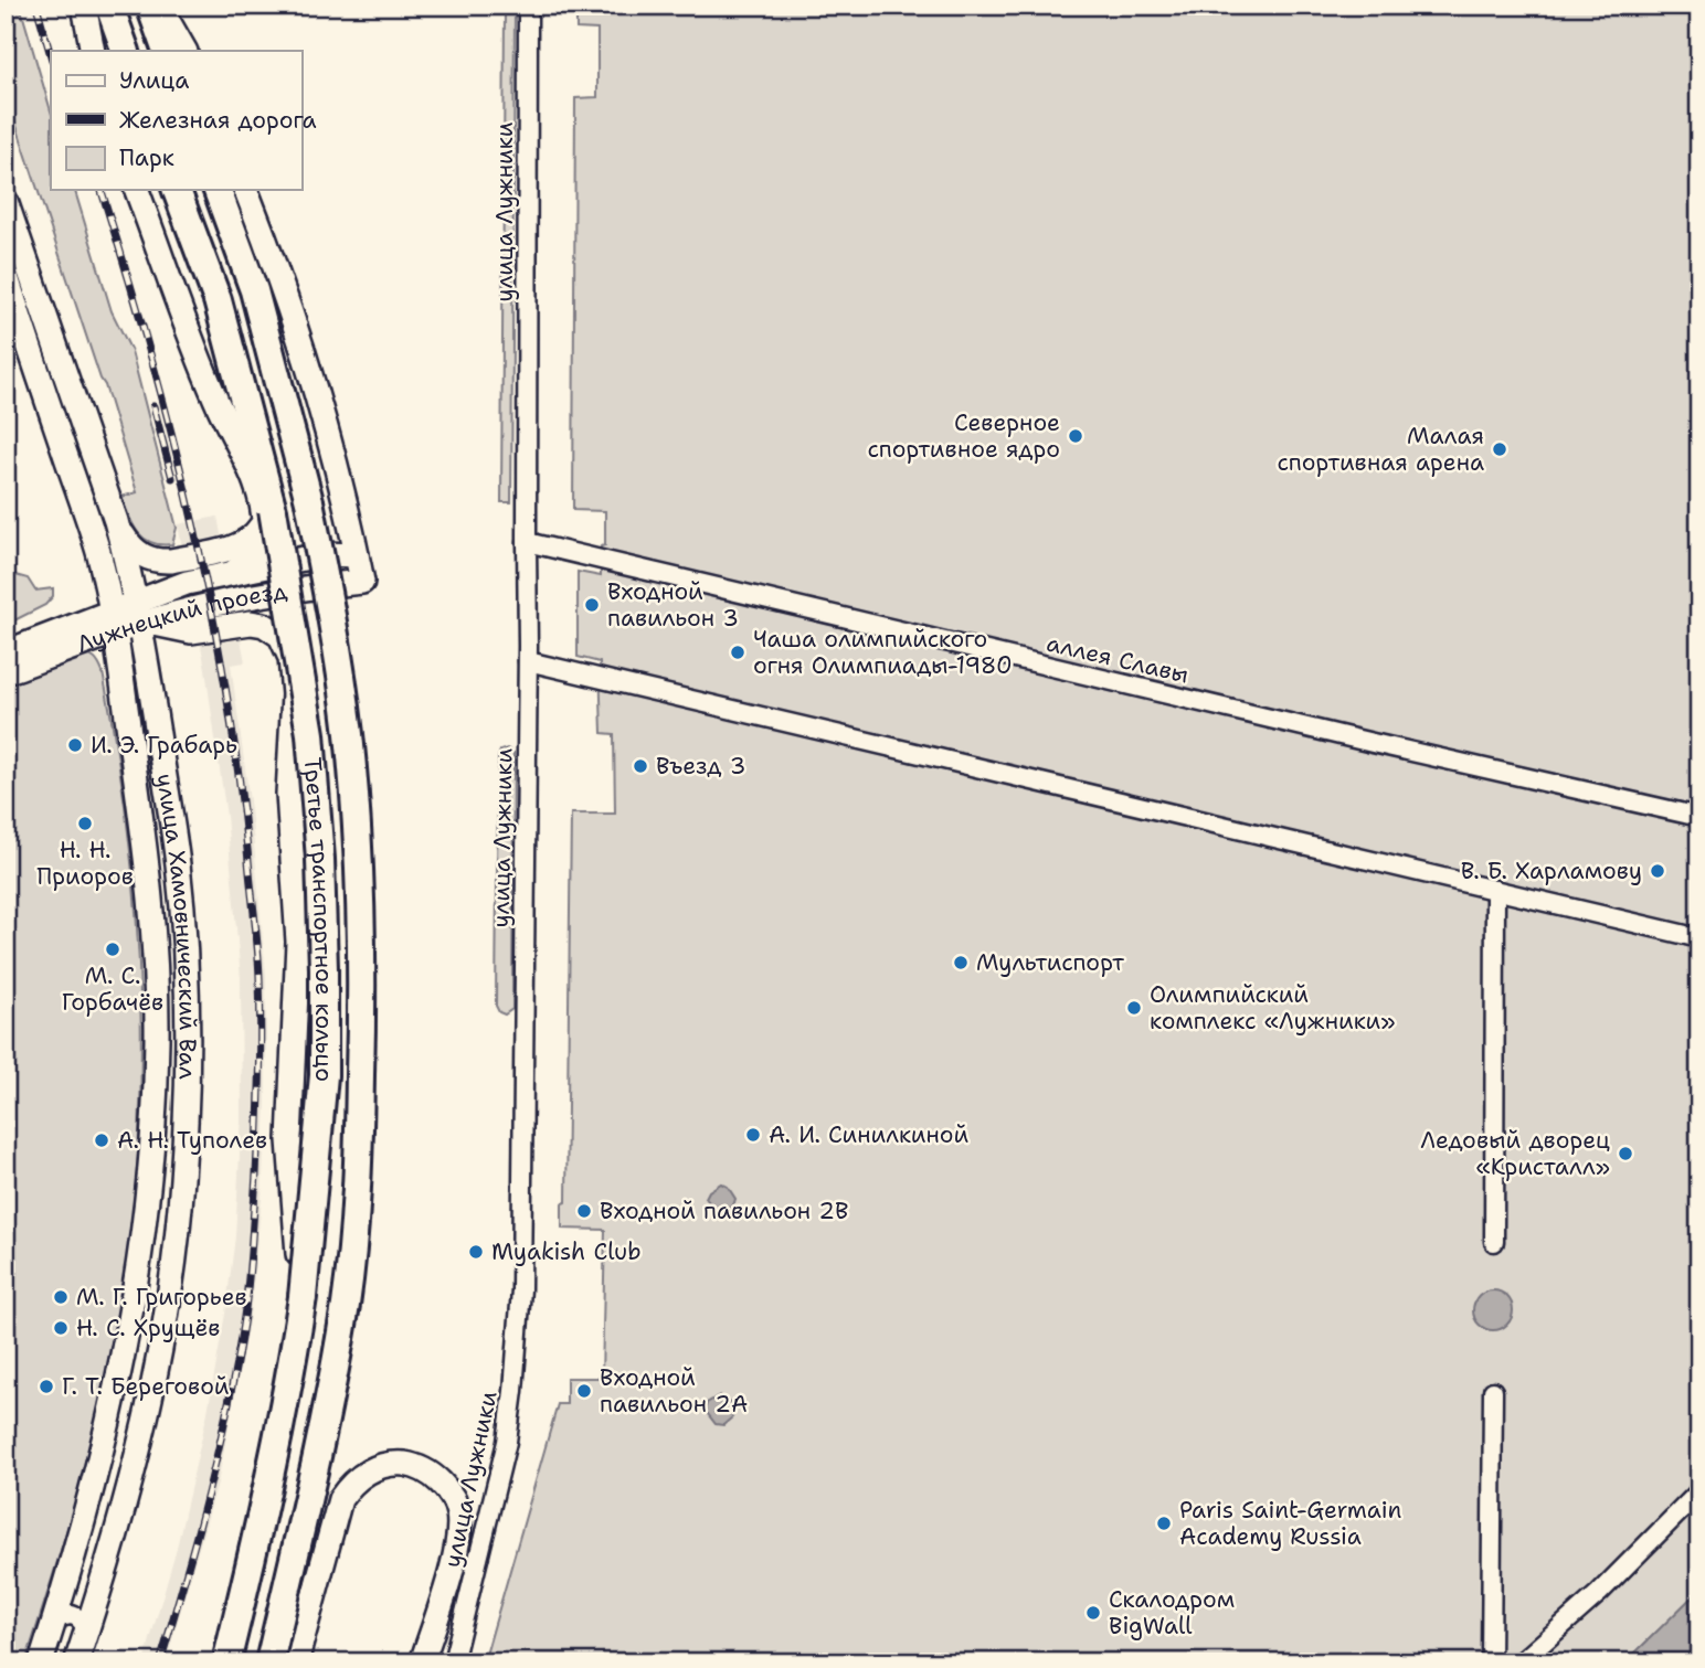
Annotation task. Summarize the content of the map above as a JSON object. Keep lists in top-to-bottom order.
{
  "streets": {
    "main road": ["Лужнецкий проезд", "Третье транспортное кольцо", "улица Хамовнический Вал"],
    "street": ["улица Лужники", "аллея Славы"]
  },
  "crossings": [
    ["улица Лужники", "аллея Славы"],
    ["Лужнецкий проезд", "улица Хамовнический Вал"]
  ],
  "places": [
    "Северное спортивное ядро",
    "Малая спортивная арена",
    "Входной павильон 3",
    "Чаша олимпийского огня Олимпиады-1980",
    "И. Э. Грабарь",
    "Въезд 3",
    "Н. Н. Приоров",
    "В. Б. Харламову",
    "М. С. Горбачёв",
    "Мультиспорт",
    "Олимпийский комплекс «Лужники»",
    "А. И. Синилкиной",
    "А. Н. Туполев",
    "Ледовый дворец «Кристалл»",
    "Входной павильон 2B",
    "Myakish Club",
    "М. Г. Григорьев",
    "Н. С. Хрущёв",
    "Г. Т. Береговой",
    "Входной павильон 2A",
    "Paris Saint-Germain Academy Russia",
    "Скалодром BigWall"
  ],
  "legend": ["Улица", "Железная дорога", "Парк"]
}
